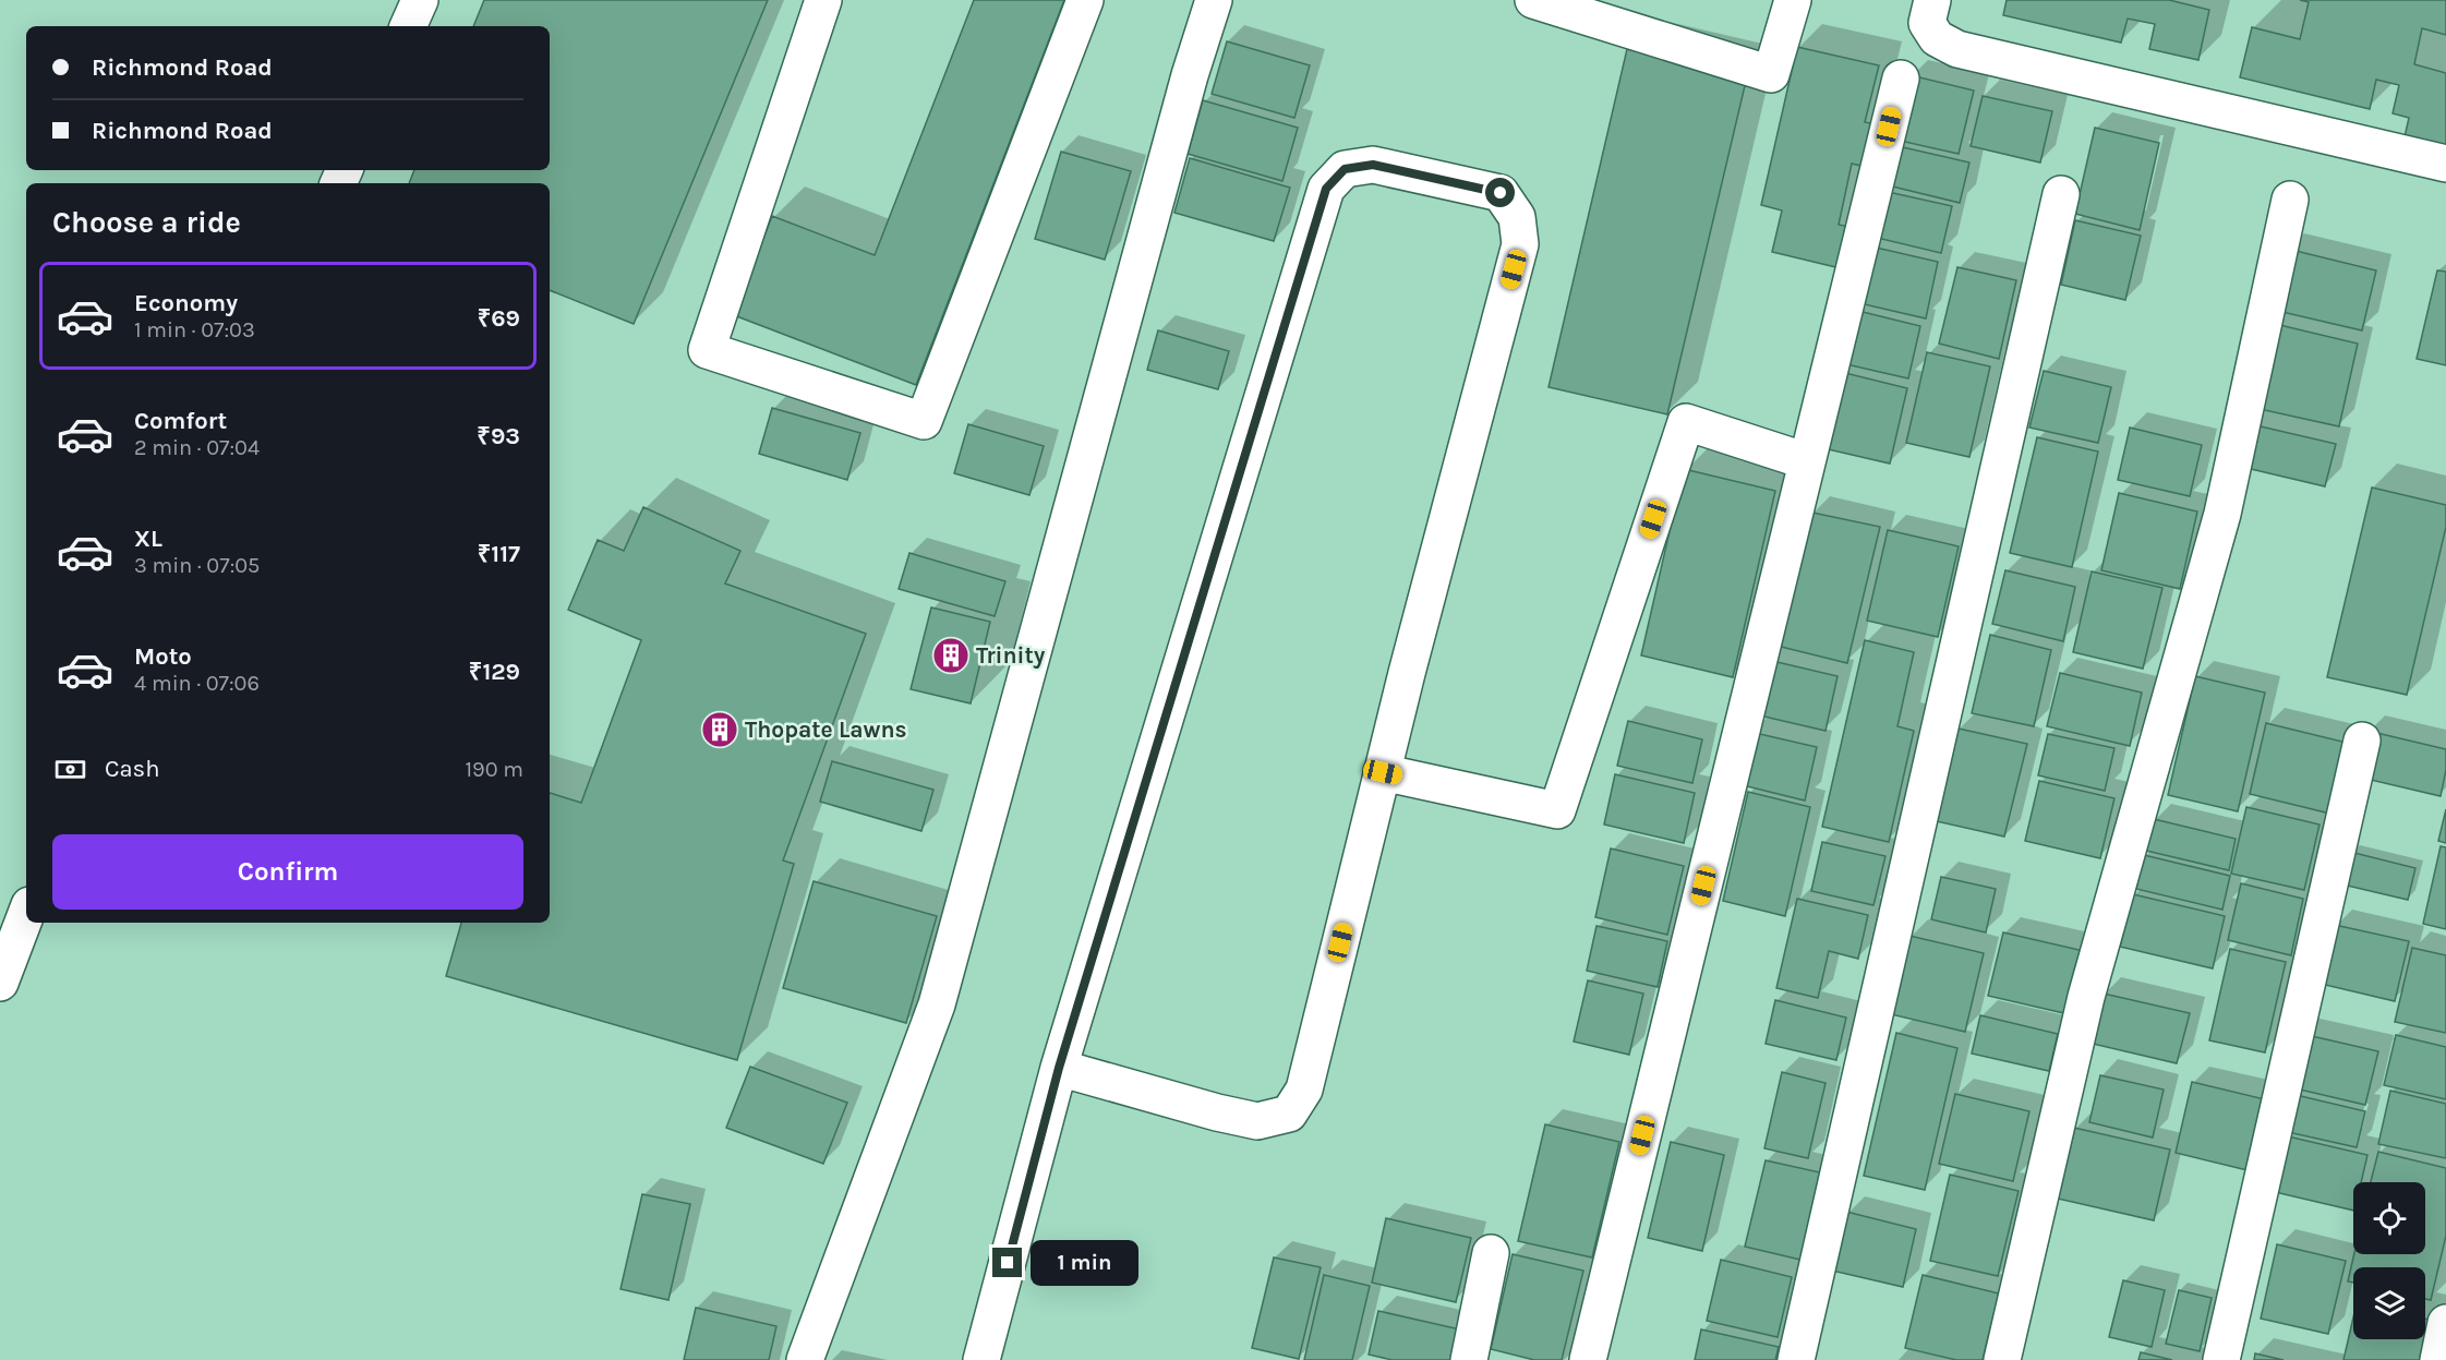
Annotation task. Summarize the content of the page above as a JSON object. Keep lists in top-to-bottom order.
{
  "places": {
    "building": ["Trinity", "Thopate Lawns"]
  },
  "page": {
    "banner": ["Richmond Road", "Richmond Road"],
    "heading": "Choose a ride",
    "list": [
      {
        "name": "Economy",
        "note": "1 min · 07:03",
        "value": "₹69"
      },
      {
        "name": "Comfort",
        "note": "2 min · 07:04",
        "value": "₹93"
      },
      {
        "name": "XL",
        "note": "3 min · 07:05",
        "value": "₹117"
      },
      {
        "name": "Moto",
        "note": "4 min · 07:06",
        "value": "₹129"
      }
    ],
    "pay": ["Cash", "190 m"],
    "buttons": "Confirm",
    "bubble": "1 min"
  }
}
